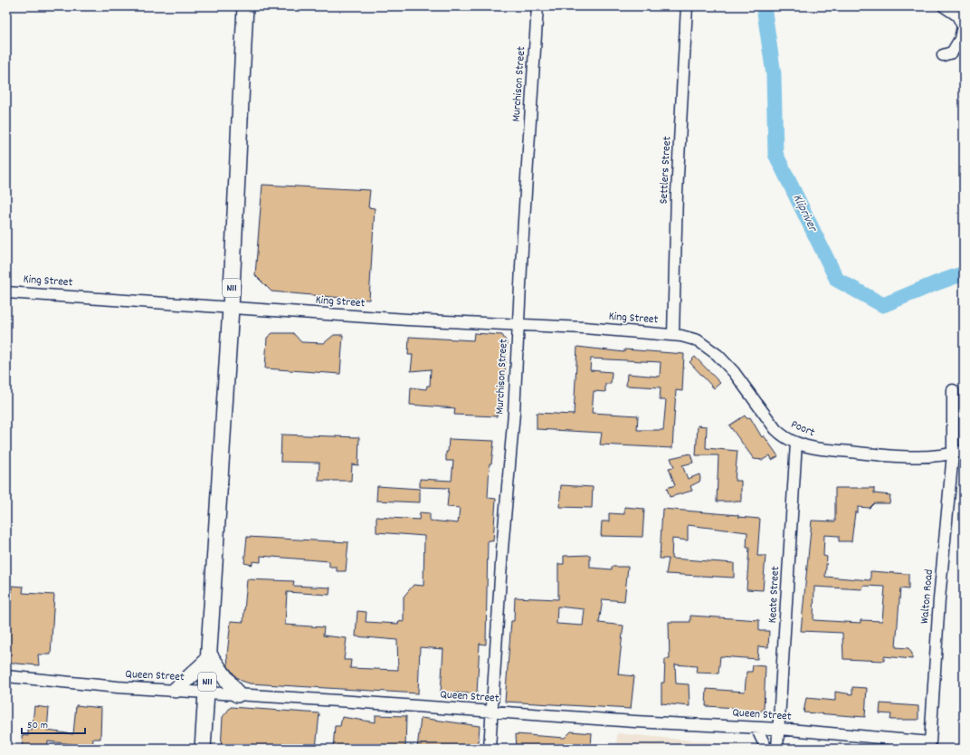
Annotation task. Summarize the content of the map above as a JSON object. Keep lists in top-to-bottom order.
{
  "streets": {
    "highway": ["N11"],
    "street": [
      "Murchison Street",
      "Settlers Street",
      "King Street",
      "Poort",
      "Keate Street",
      "Walton Road",
      "Queen Street"
    ]
  },
  "crossings": [
    ["Murchison Street", "King Street"],
    ["Murchison Street", "Queen Street"],
    ["Settlers Street", "King Street"],
    ["Settlers Street", "Poort"],
    ["King Street", "N11"],
    ["King Street", "Poort"],
    ["N11", "Queen Street"],
    ["Poort", "Keate Street"],
    ["Poort", "Walton Road"],
    ["Keate Street", "Queen Street"],
    ["Walton Road", "Queen Street"]
  ],
  "water": ["Klipriver"],
  "scale_bar": "50 m"
}
